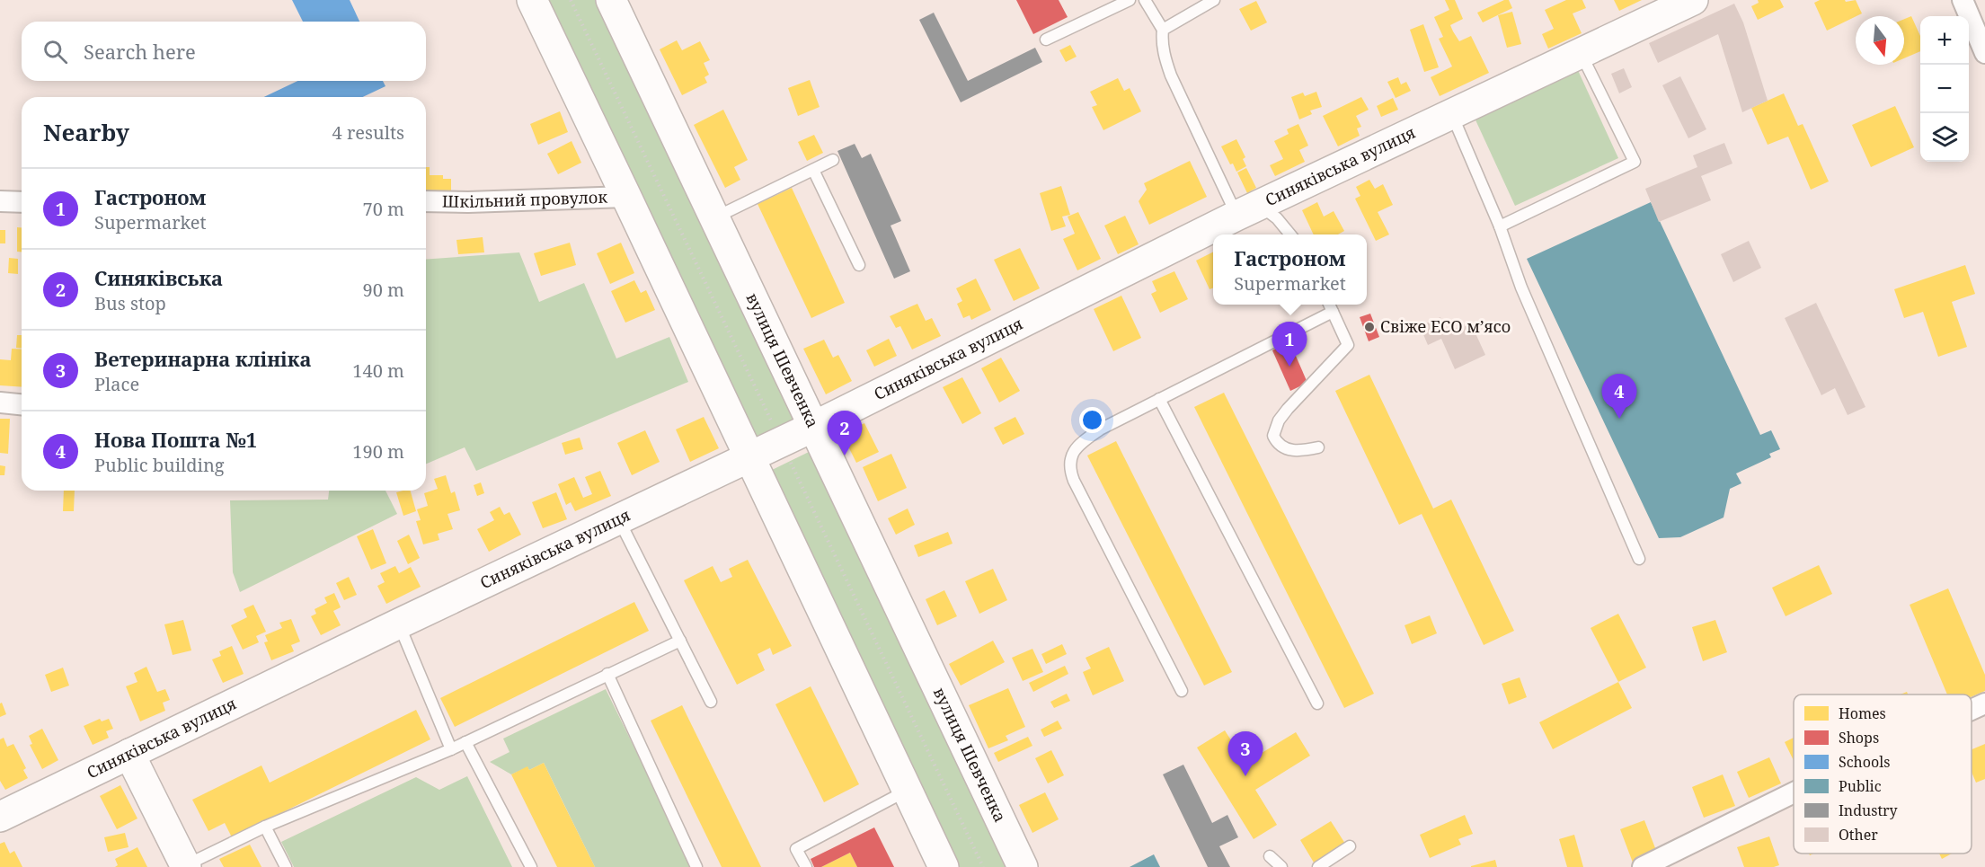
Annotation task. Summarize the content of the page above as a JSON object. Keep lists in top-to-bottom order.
{
  "streets": {
    "street": ["Синяківська вулиця", "Шкільний провулок", "вулиця Шевченка"]
  },
  "crossings": [
    ["Синяківська вулиця", "вулиця Шевченка"]
  ],
  "places": ["Свіже ECO м’ясо"],
  "legend": [
    "Homes",
    "Shops",
    "Schools",
    "Public",
    "Industry",
    "Other"
  ],
  "north": "bottom",
  "page": {
    "map_buttons": ["+", "−"],
    "search": "Search here",
    "heading": ["Nearby", "4 results"],
    "list": [
      {
        "mark": "1",
        "name": "Гастроном",
        "note": "Supermarket",
        "value": "70 m"
      },
      {
        "mark": "2",
        "name": "Синяківська",
        "note": "Bus stop",
        "value": "90 m"
      },
      {
        "mark": "3",
        "name": "Ветеринарна клініка",
        "note": "Place",
        "value": "140 m"
      },
      {
        "mark": "4",
        "name": "Нова Пошта №1",
        "note": "Public building",
        "value": "190 m"
      }
    ],
    "popup": ["Гастроном", "Supermarket"],
    "pins": [
      "1",
      "4",
      "2",
      "3"
    ]
  }
}
